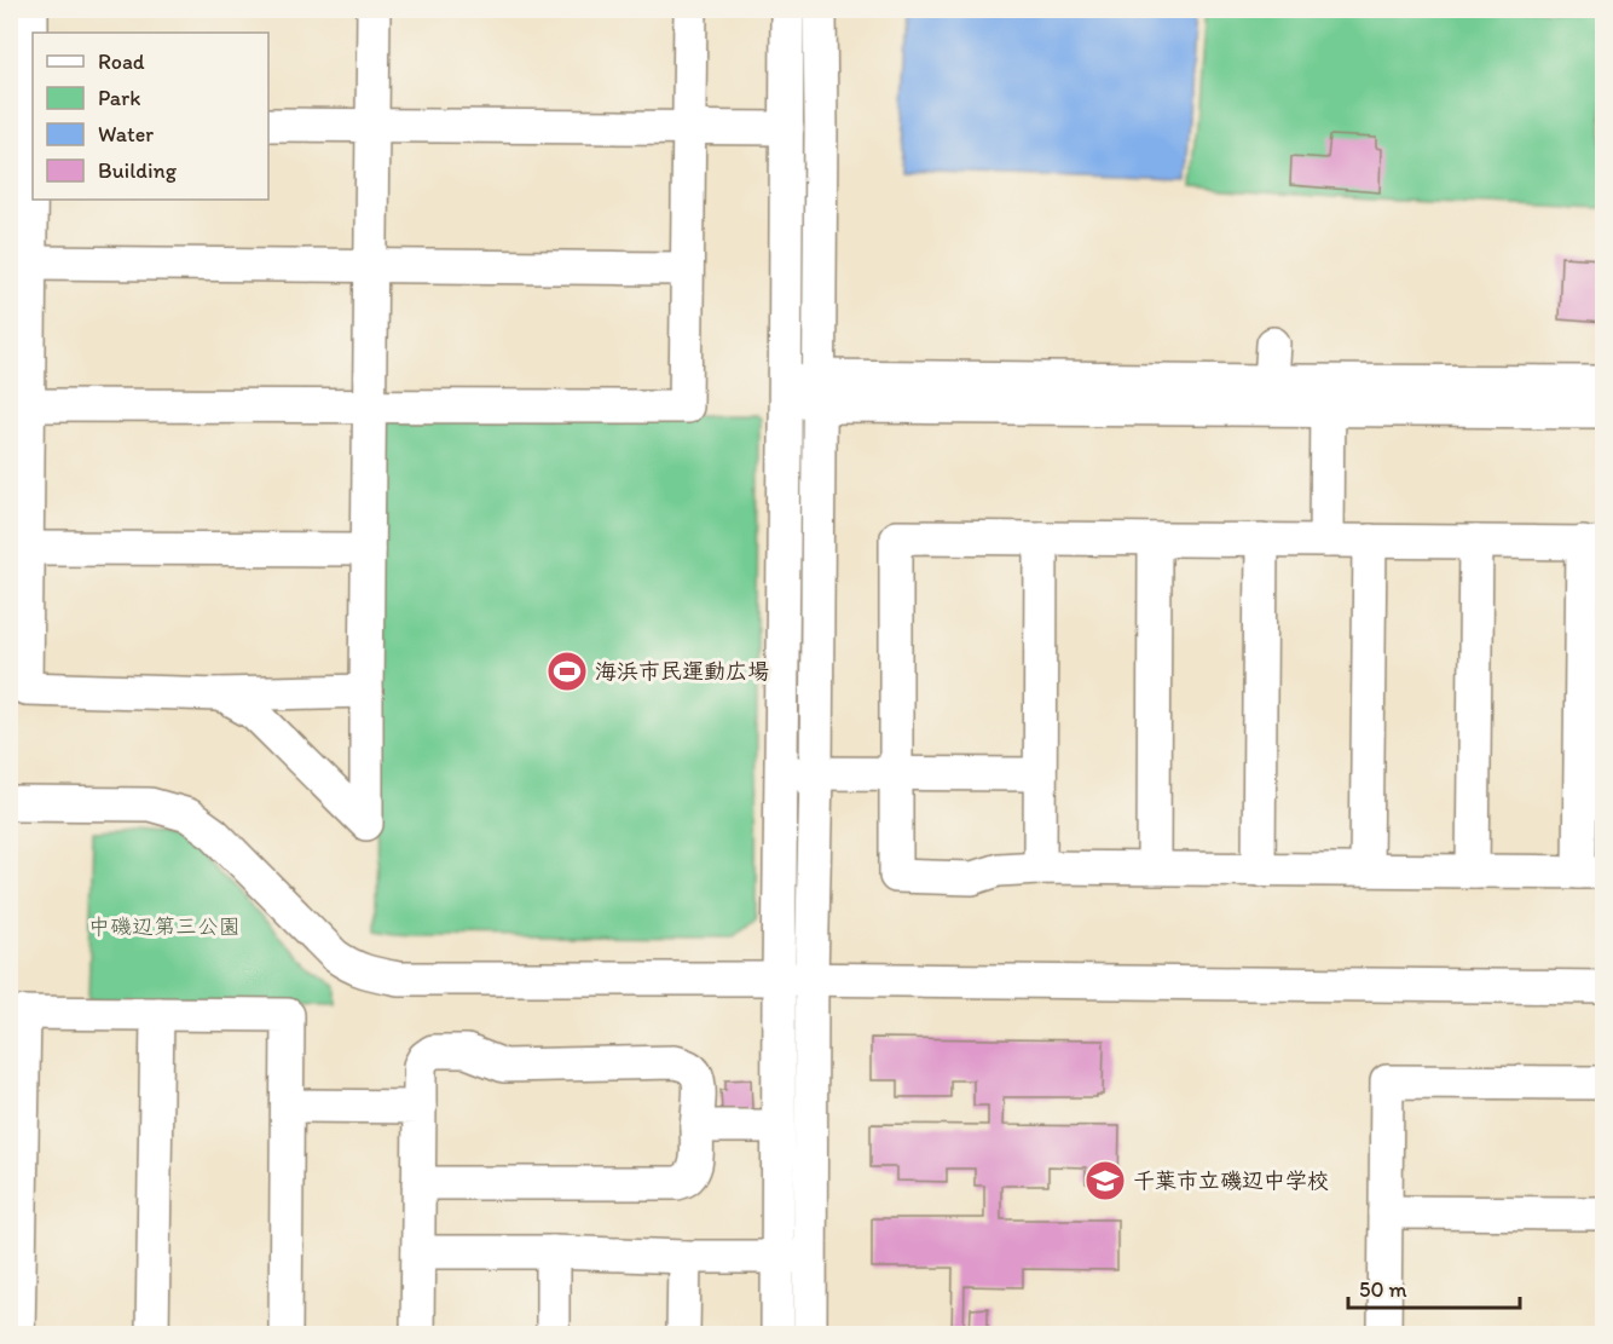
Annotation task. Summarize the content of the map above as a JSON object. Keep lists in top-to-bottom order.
{
  "parks": ["中磯辺第三公園"],
  "places": {
    "sports": ["海浜市民運動広場"],
    "school or university": ["千葉市立磯辺中学校"]
  },
  "legend": [
    "Road",
    "Park",
    "Water",
    "Building"
  ],
  "scale_bar": "50 m"
}
